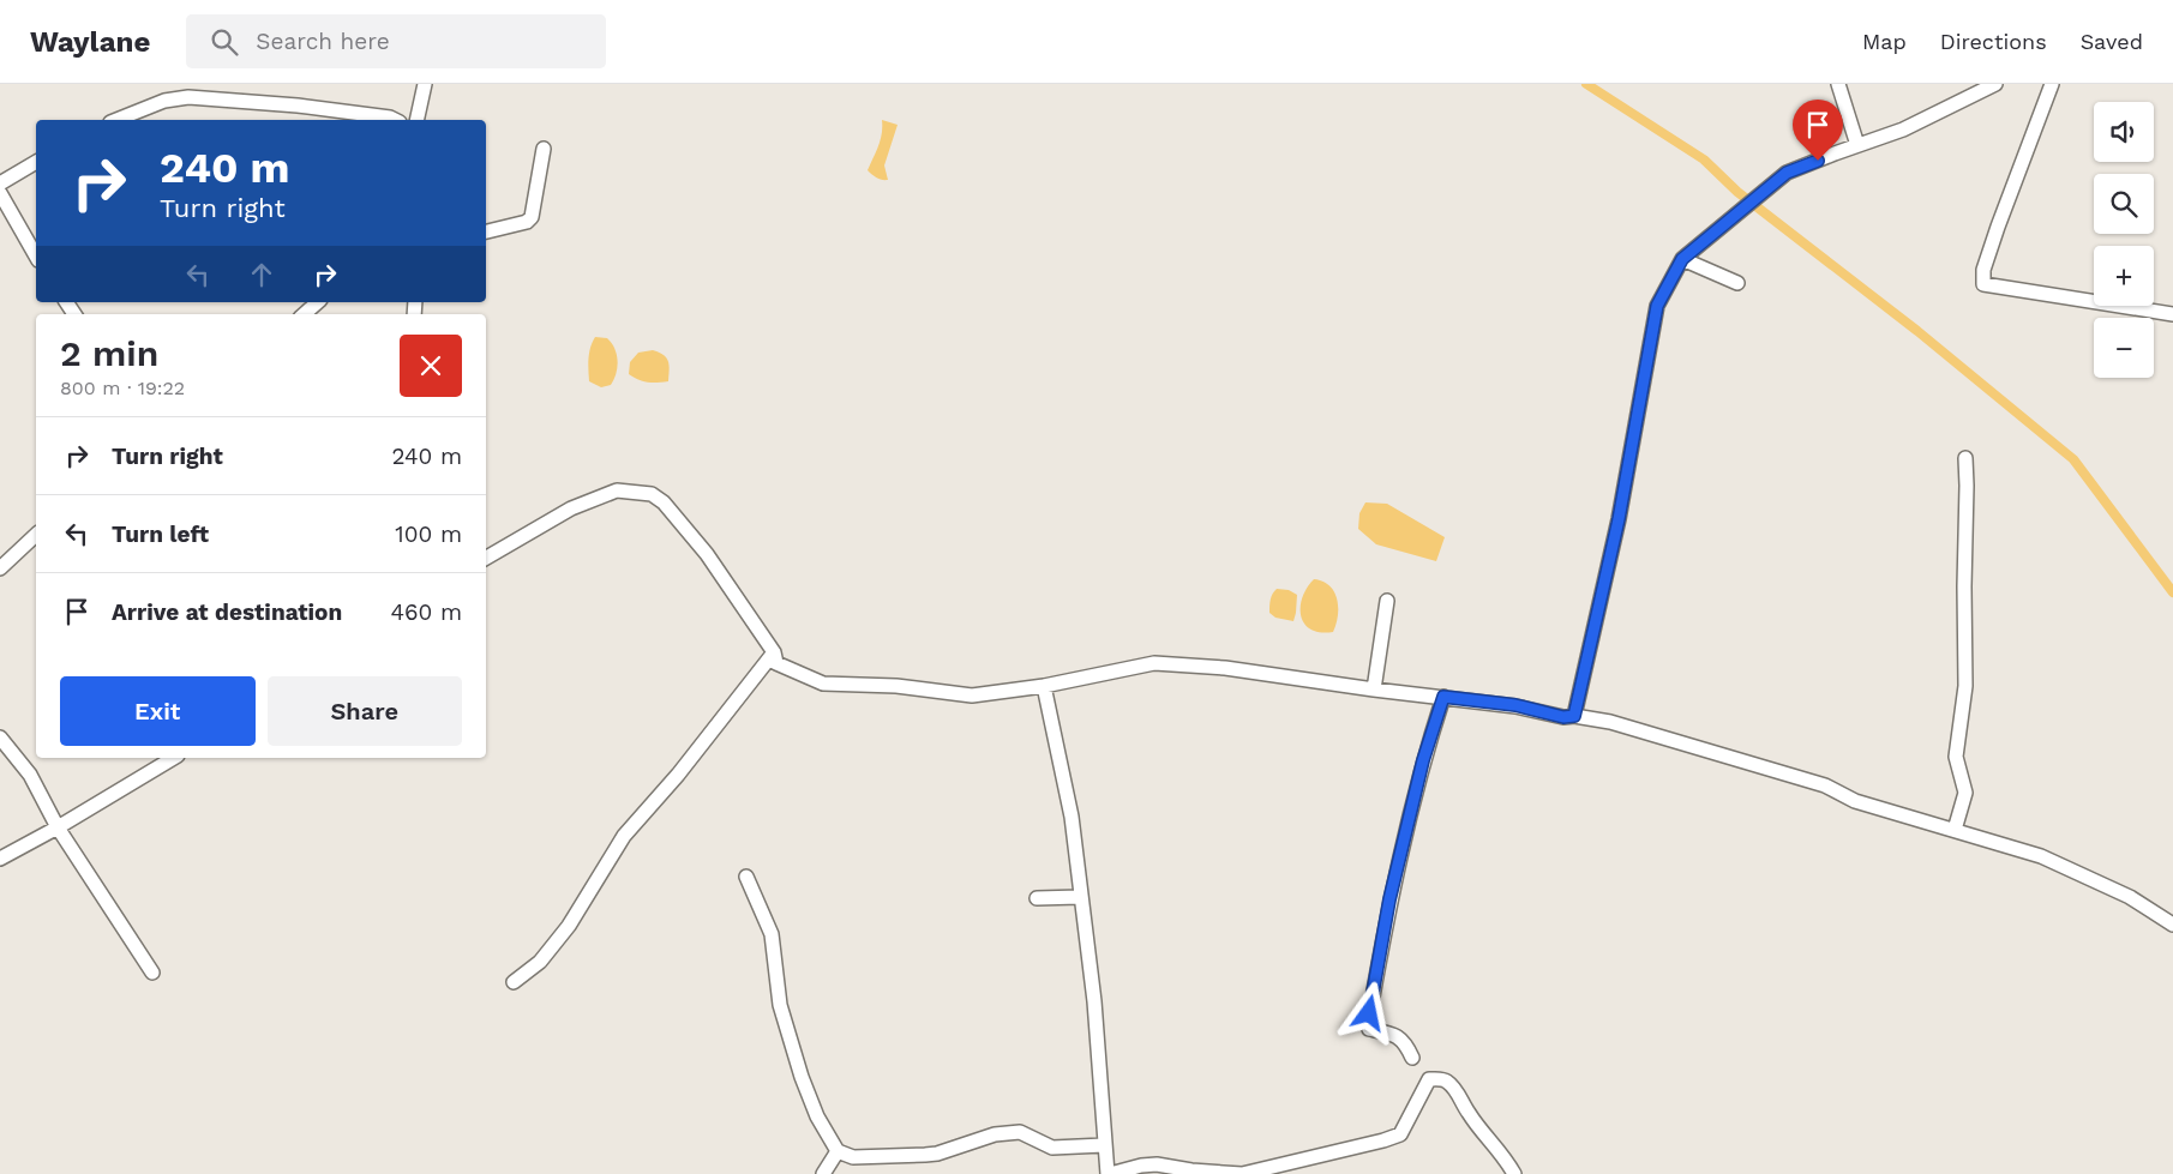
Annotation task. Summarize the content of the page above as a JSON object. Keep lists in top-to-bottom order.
{
  "page": {
    "header": "Waylane",
    "search": "Search here",
    "nav": ["Map", "Directions", "Saved"],
    "map_buttons": ["+", "−"],
    "turn": ["240 m", "Turn right"],
    "heading": ["2 min", "800 m · 19:22"],
    "list": [
      {
        "name": "Turn right",
        "value": "240 m"
      },
      {
        "name": "Turn left",
        "value": "100 m"
      },
      {
        "name": "Arrive at destination",
        "value": "460 m"
      }
    ],
    "buttons": ["Exit", "Share"]
  }
}
